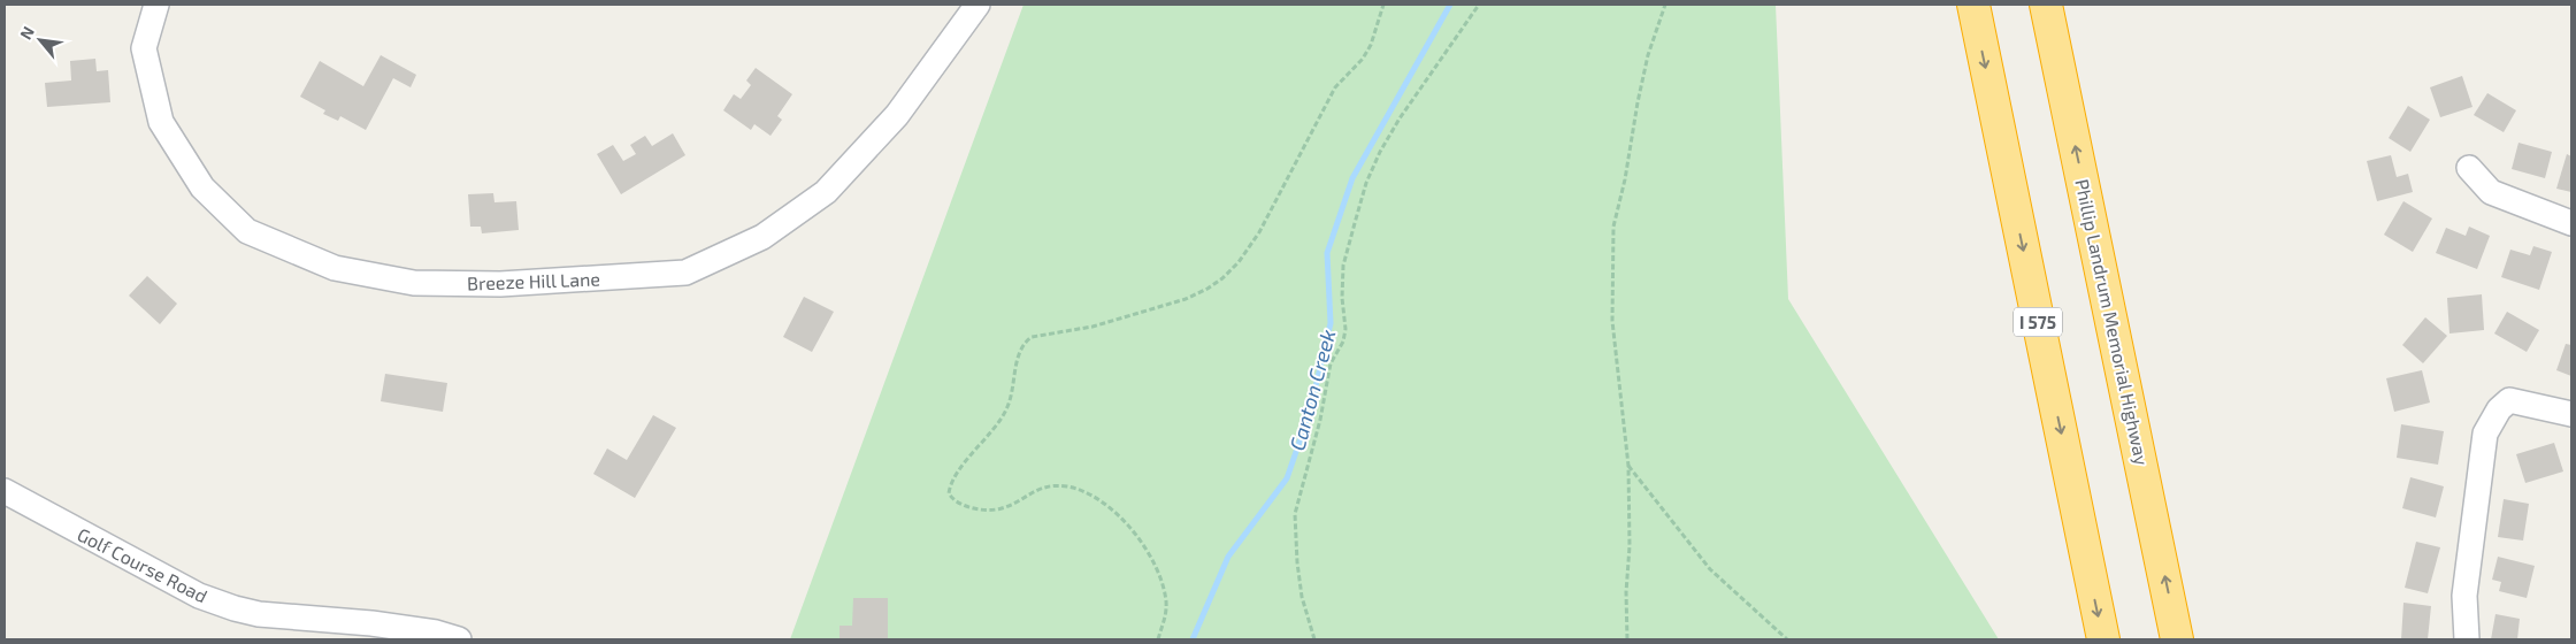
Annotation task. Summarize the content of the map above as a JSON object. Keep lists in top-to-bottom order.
{
  "streets": {
    "highway": ["I 575", "Phillip Landrum Memorial Highway"],
    "street": ["Breeze Hill Lane", "Golf Course Road"]
  },
  "water": ["Canton Creek"],
  "north": "top left"
}
